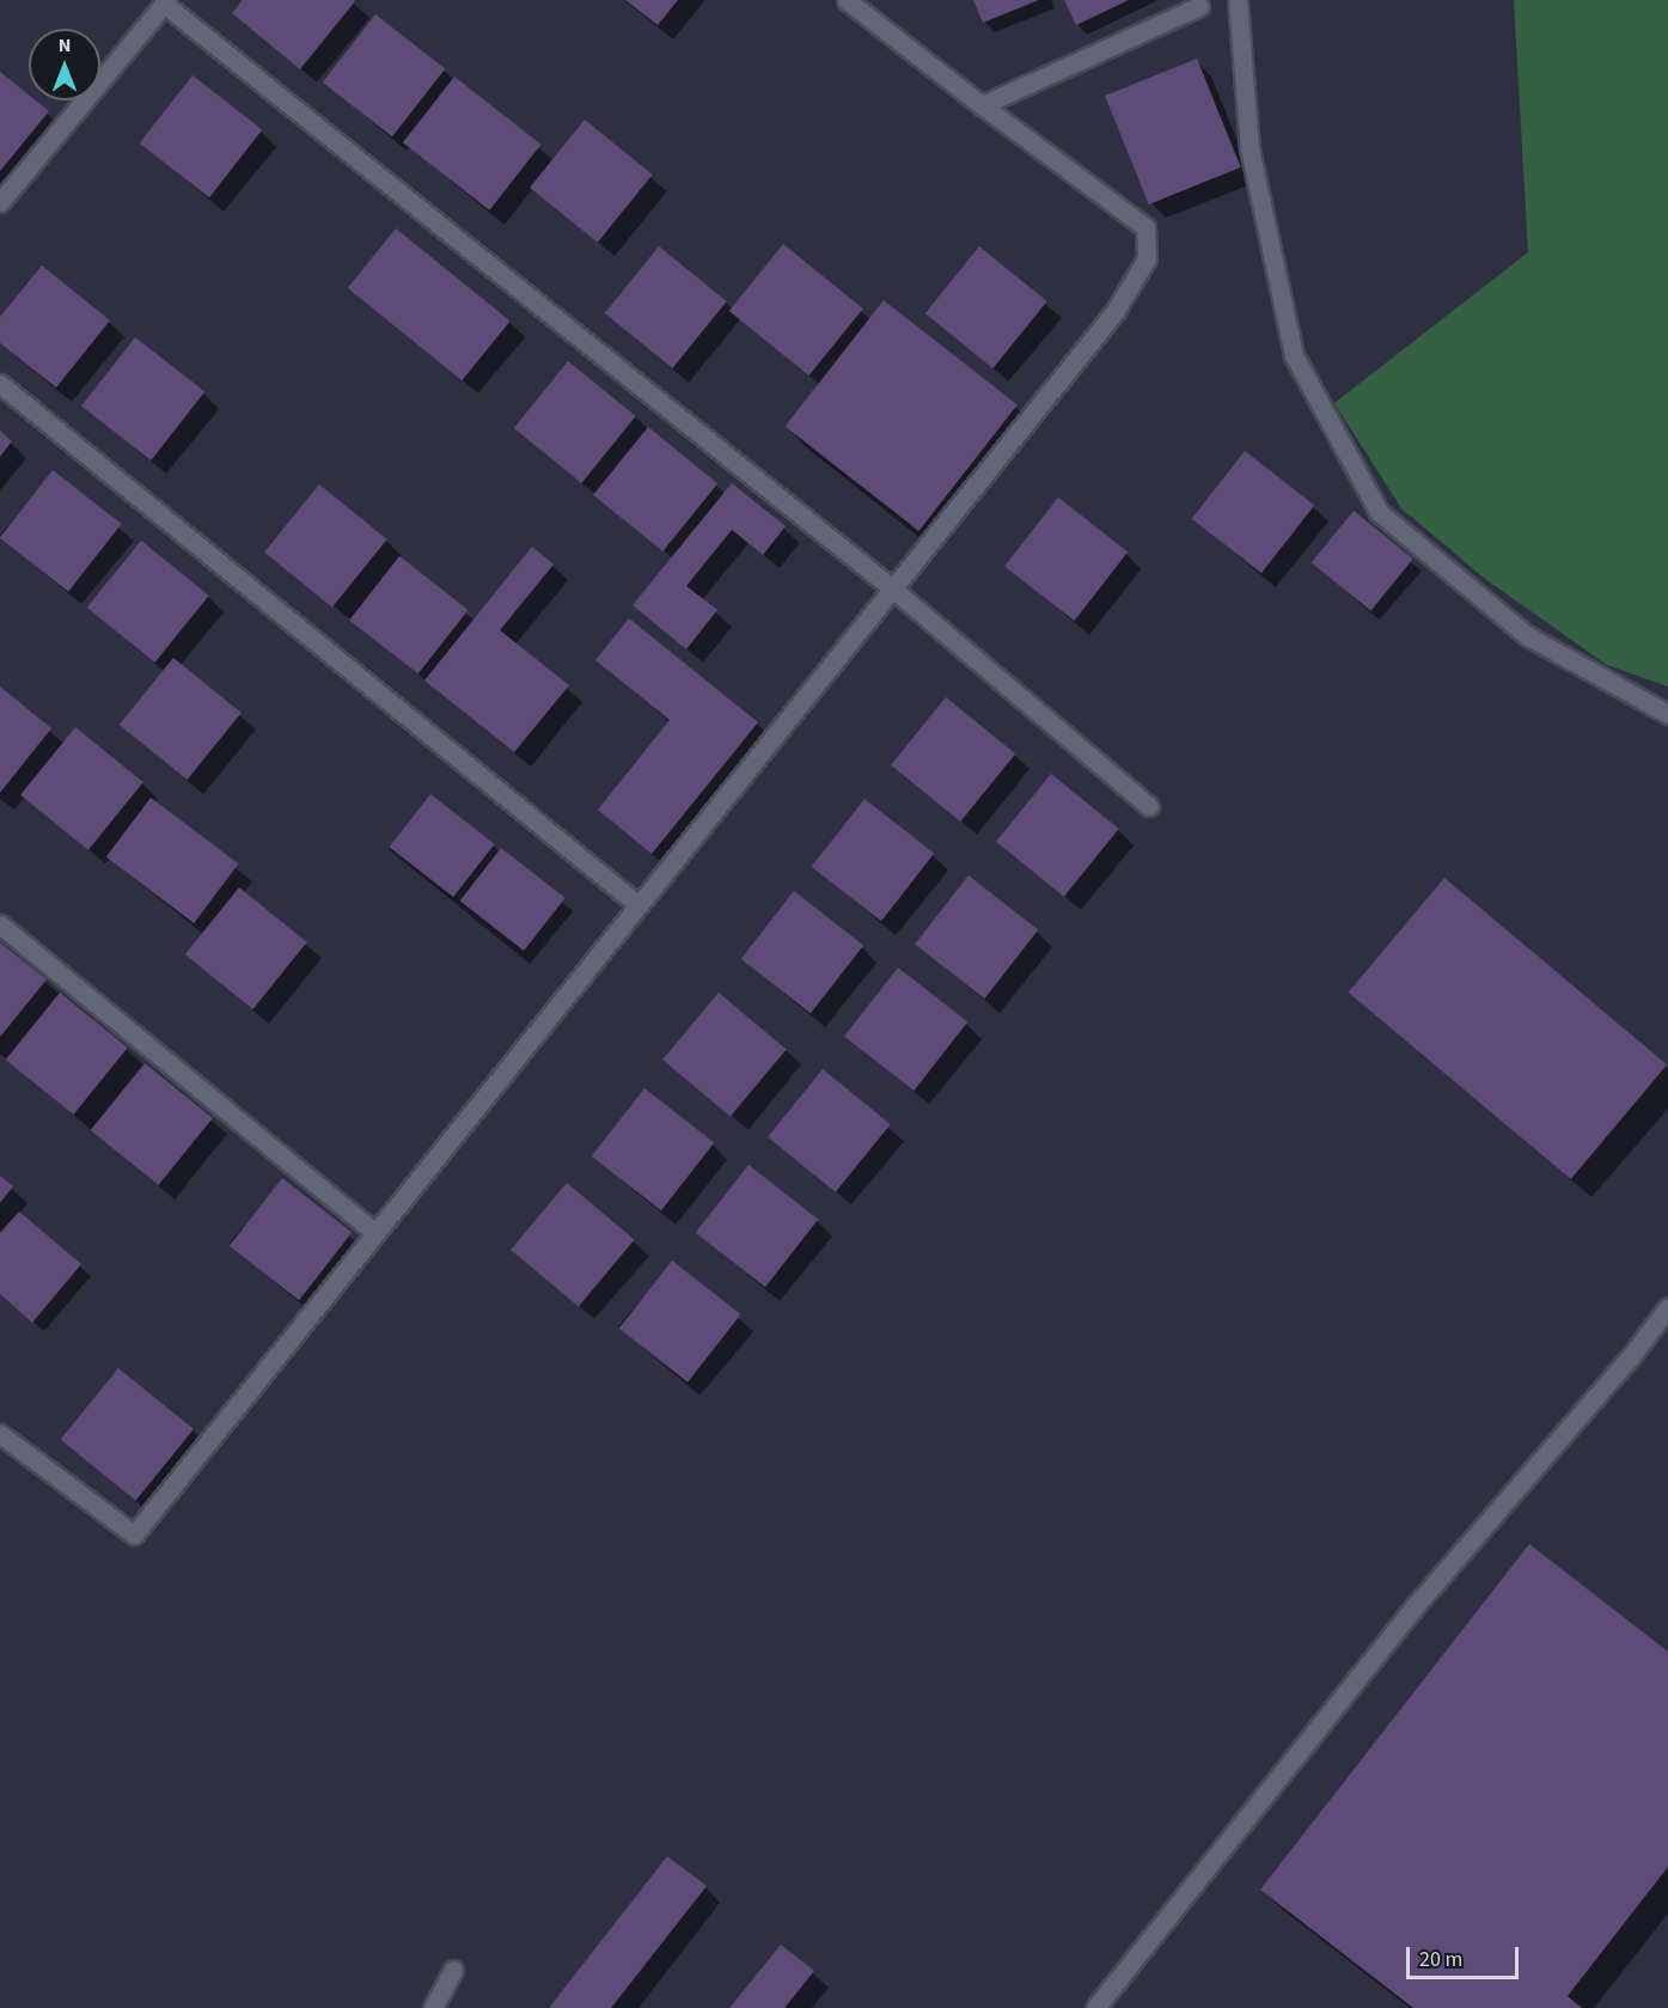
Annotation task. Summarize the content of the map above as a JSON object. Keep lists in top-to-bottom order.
{
  "scale_bar": "20 m",
  "north": "top"
}
